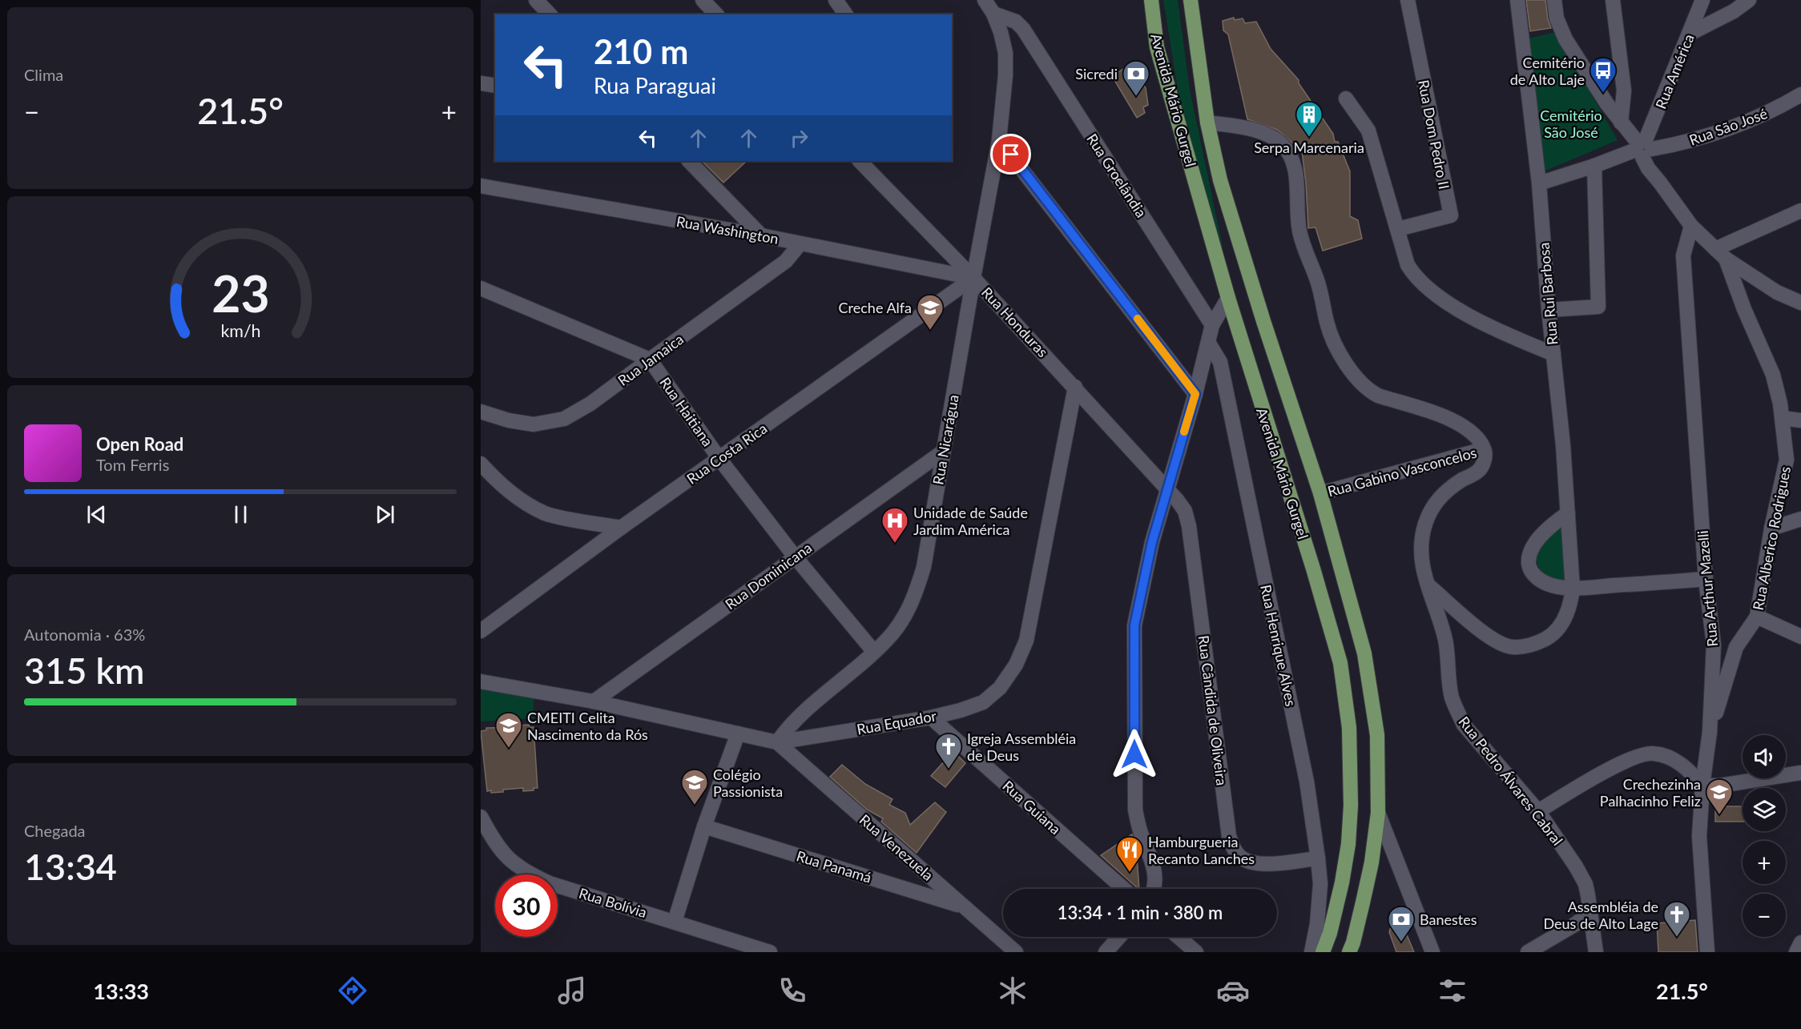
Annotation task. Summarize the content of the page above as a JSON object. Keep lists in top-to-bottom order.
{
  "streets": {
    "main road": ["Avenida Mário Gurgel"],
    "street": [
      "Rua América",
      "Rua São José",
      "Rua Dom Pedro II",
      "Rua Groelândia",
      "Rua Washington",
      "Rua Rui Barbosa",
      "Rua Honduras",
      "Rua Jamaica",
      "Rua Haitiana",
      "Rua Nicarágua",
      "Rua Costa Rica",
      "Rua Gabino Vasconcelos",
      "Rua Alberico Rodrigues",
      "Rua Dominicana",
      "Rua Arthur Mazelli",
      "Rua Henrique Alves",
      "Rua Cândida de Oliveira",
      "Rua Equador",
      "Rua Pedro Álvares Cabral",
      "Rua Guiana",
      "Rua Venezuela",
      "Rua Panamá",
      "Rua Bolívia"
    ]
  },
  "crossings": [
    ["Rua América", "Rua São José"],
    ["Avenida Mário Gurgel", "Rua Gabino Vasconcelos"],
    ["Rua São José", "Rua Rui Barbosa"],
    ["Rua Groelândia", "Rua Nicarágua"],
    ["Rua Washington", "Rua Honduras"],
    ["Rua Washington", "Rua Jamaica"],
    ["Rua Washington", "Rua Nicarágua"],
    ["Rua Washington", "Rua Costa Rica"],
    ["Rua Rui Barbosa", "Rua Pedro Álvares Cabral"],
    ["Rua Honduras", "Rua Nicarágua"],
    ["Rua Honduras", "Rua Costa Rica"],
    ["Rua Honduras", "Rua Cândida de Oliveira"],
    ["Rua Honduras", "Rua Equador"],
    ["Rua Jamaica", "Rua Haitiana"],
    ["Rua Haitiana", "Rua Nicarágua"],
    ["Rua Haitiana", "Rua Costa Rica"],
    ["Rua Haitiana", "Rua Dominicana"],
    ["Rua Nicarágua", "Rua Costa Rica"],
    ["Rua Nicarágua", "Rua Dominicana"],
    ["Rua Nicarágua", "Rua Equador"],
    ["Rua Nicarágua", "Rua Venezuela"],
    ["Rua Gabino Vasconcelos", "Rua Pedro Álvares Cabral"],
    ["Rua Alberico Rodrigues", "Rua Arthur Mazelli"],
    ["Rua Dominicana", "Rua Equador"],
    ["Rua Henrique Alves", "Rua Cândida de Oliveira"],
    ["Rua Equador", "Rua Guiana"],
    ["Rua Equador", "Rua Venezuela"],
    ["Rua Venezuela", "Rua Panamá"]
  ],
  "parks": ["Cemitério São José"],
  "places": {
    "bus stop": ["Cemitério de Alto Laje"],
    "bank": ["Sicredi", "Banestes"],
    "building": ["Serpa Marcenaria"],
    "school or university": [
      "Creche Alfa",
      "CMEITI Celita Nascimento da Rós",
      "Colégio Passionista",
      "Crechezinha Palhacinho Feliz"
    ],
    "hospital": ["Unidade de Saúde Jardim América"],
    "church": ["Igreja Assembléia de Deus", "Assembléia de Deus de Alto Lage"],
    "restaurant": ["Hamburgueria Recanto Lanches"]
  },
  "page": {
    "tile": [
      "Clima",
      ["Autonomia · 63%", "315 km"],
      ["Chegada", "13:34"]
    ],
    "turn": ["210 m", "Rua Paraguai"],
    "heat": ["−", "21.5°", "+"],
    "song": ["Open Road", "Tom Ferris"],
    "map_buttons": ["+", "−"],
    "limit": "30",
    "trip": "13:34 · 1 min · 380 m",
    "tabs": ["13:33", "21.5°"],
    "gauge": ["23", "km/h"]
  }
}
